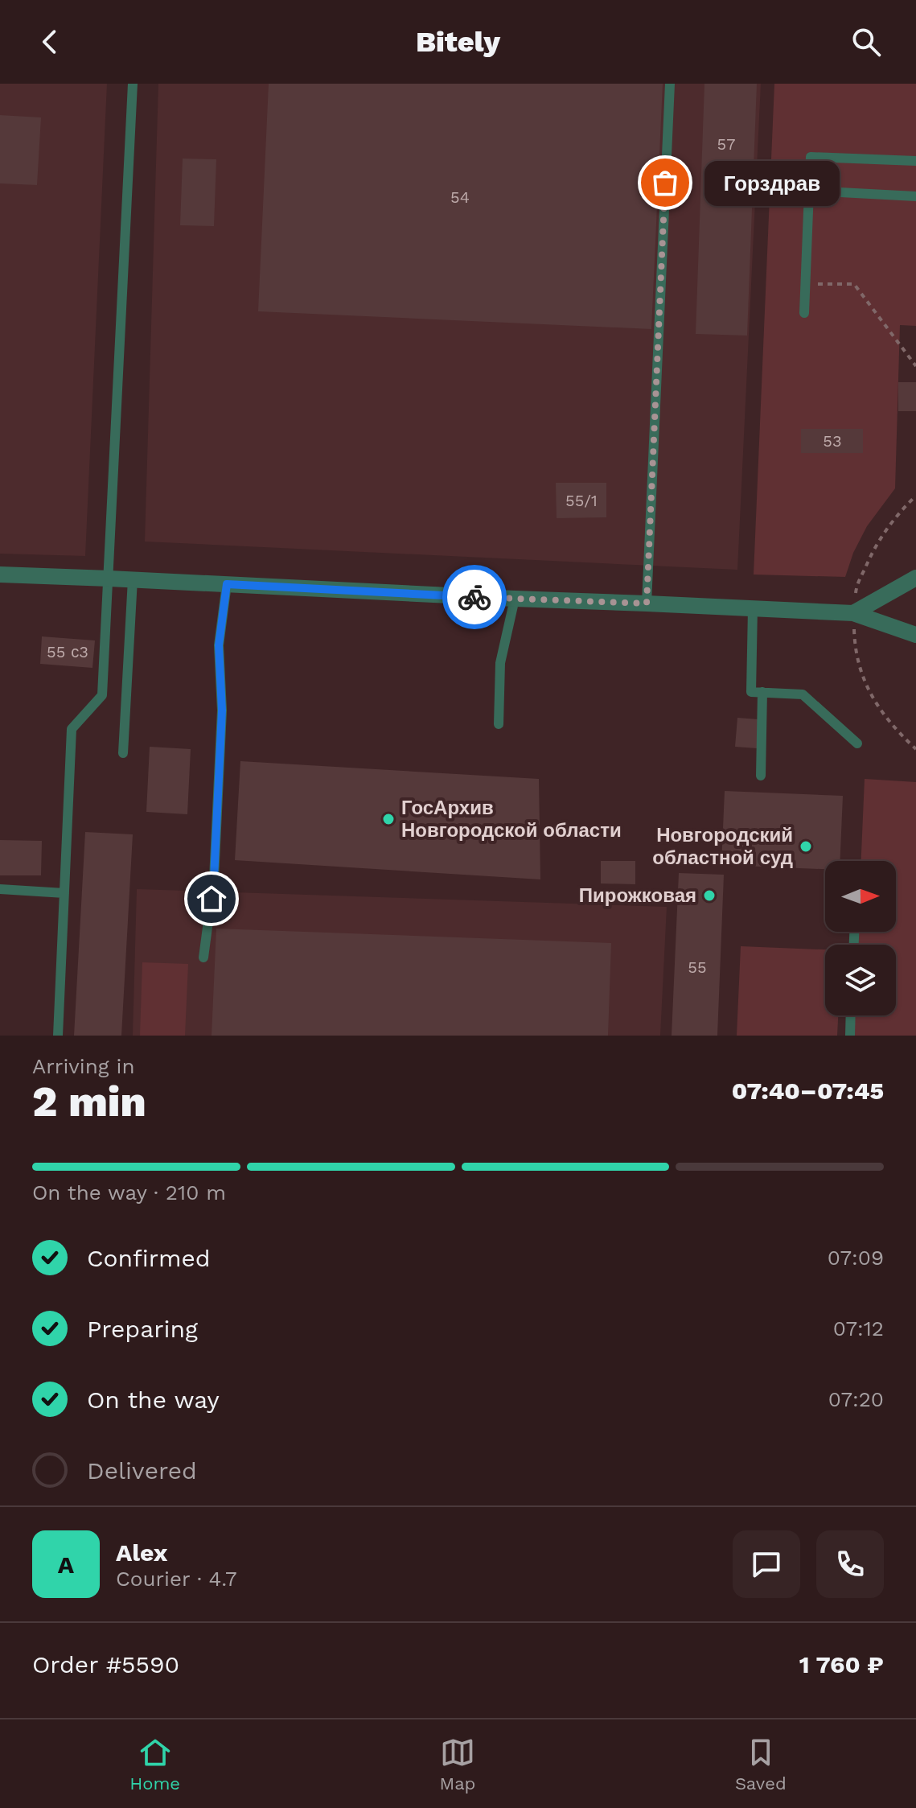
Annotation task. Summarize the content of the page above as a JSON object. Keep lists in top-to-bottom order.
{
  "places": [
    "Горздрав",
    "ГосАрхив Новгородской области",
    "Новгородский областной суд",
    "Пирожковая"
  ],
  "house_numbers": [
    "57",
    "54",
    "53",
    "55/1",
    "55 с3",
    "55"
  ],
  "north": "right",
  "page": {
    "header": "Bitely",
    "bubble": "Горздрав",
    "heading": ["2 min", "Arriving in", "07:40–07:45"],
    "panel": [
      "Alex",
      "Courier · 4.7",
      "Order #5590",
      "1 760 ₽"
    ],
    "bar": "On the way · 210 m",
    "list": [
      ["Confirmed", "07:09"],
      ["Preparing", "07:12"],
      ["On the way", "07:20"],
      "Delivered"
    ],
    "round": "A",
    "tabs": ["Home", "Map", "Saved"]
  }
}
